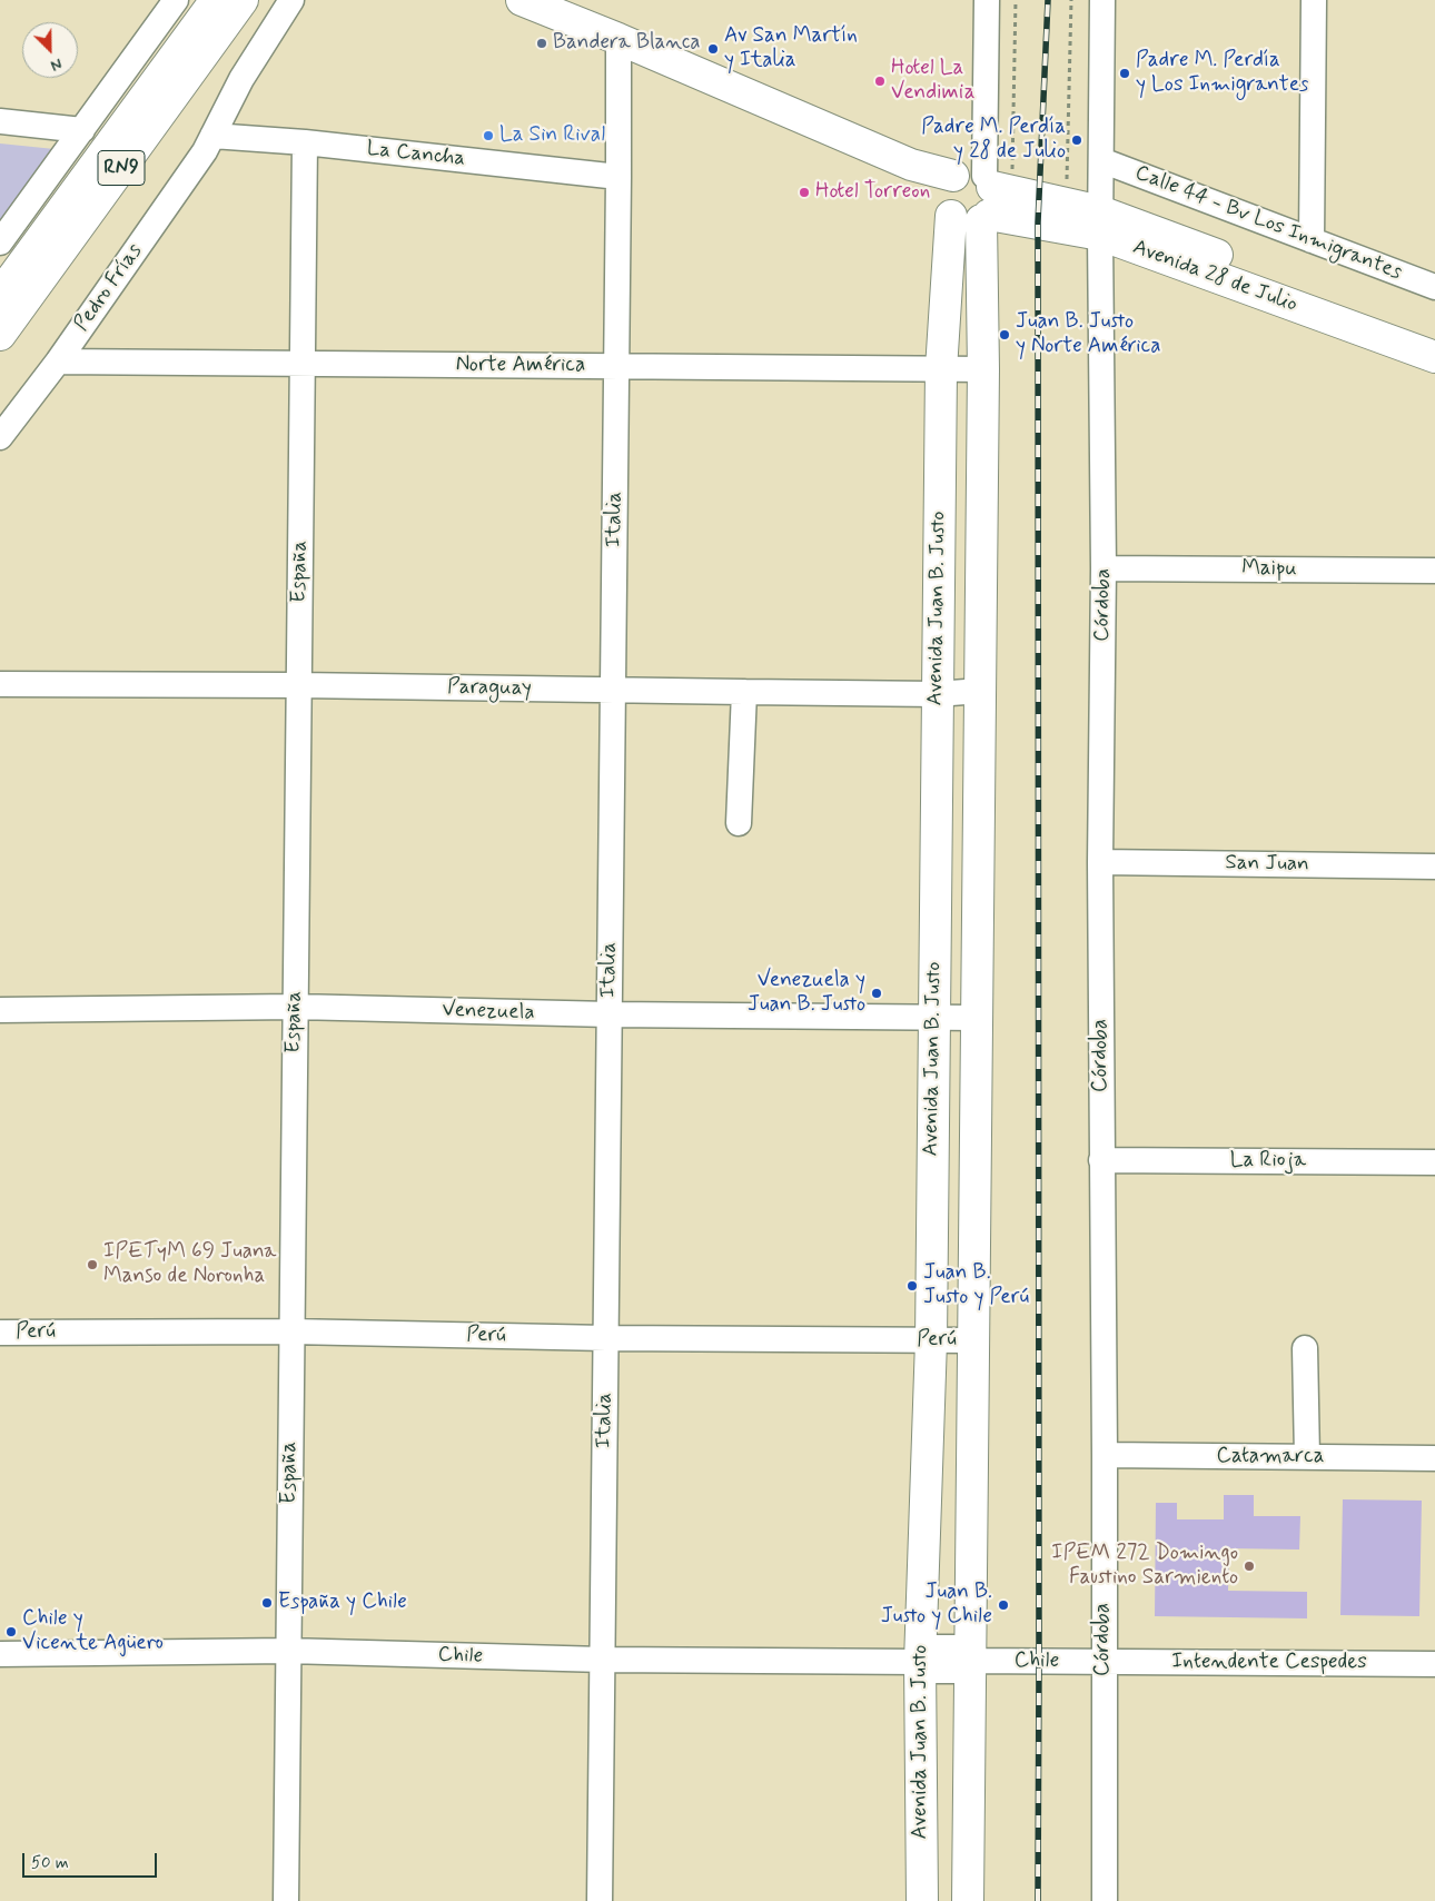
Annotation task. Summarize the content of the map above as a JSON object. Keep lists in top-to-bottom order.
{
  "streets": {
    "main road": ["RN9", "Avenida 28 de Julio", "Avenida Juan B. Justo"],
    "street": [
      "La Cancha",
      "Calle 44 - Bv Los Inmigrantes",
      "Pedro Frías",
      "Norte América",
      "Italia",
      "Maipu",
      "España",
      "Córdoba",
      "Paraguay",
      "San Juan",
      "Venezuela",
      "La Rioja",
      "Perú",
      "Catamarca",
      "Chile",
      "Intendente Cespedes"
    ]
  },
  "crossings": [
    ["La Cancha", "Pedro Frías"],
    ["La Cancha", "Italia"],
    ["La Cancha", "España"],
    ["Calle 44 - Bv Los Inmigrantes", "Córdoba"],
    ["Avenida 28 de Julio", "Córdoba"],
    ["Avenida 28 de Julio", "Avenida Juan B. Justo"],
    ["Pedro Frías", "Norte América"],
    ["Norte América", "Italia"],
    ["Norte América", "España"],
    ["Norte América", "Avenida Juan B. Justo"],
    ["Italia", "Paraguay"],
    ["Italia", "Venezuela"],
    ["Italia", "Perú"],
    ["Italia", "Chile"],
    ["Maipu", "Córdoba"],
    ["España", "Paraguay"],
    ["España", "Venezuela"],
    ["España", "Perú"],
    ["España", "Chile"],
    ["Córdoba", "San Juan"],
    ["Córdoba", "La Rioja"],
    ["Córdoba", "Catamarca"],
    ["Córdoba", "Chile"],
    ["Córdoba", "Intendente Cespedes"],
    ["Avenida Juan B. Justo", "Paraguay"],
    ["Avenida Juan B. Justo", "Venezuela"],
    ["Avenida Juan B. Justo", "Perú"],
    ["Avenida Juan B. Justo", "Chile"],
    ["Chile", "Intendente Cespedes"]
  ],
  "places": [
    "Bandera Blanca",
    "Av San Martín y Italia",
    "Padre M. Perdía y Los Inmigrantes",
    "Hotel La Vendimia",
    "La Sin Rival",
    "Padre M. Perdía y 28 de Julio",
    "Hotel Torreon",
    "Juan B. Justo y Norte América",
    "Venezuela y Juan B. Justo",
    "IPETyM 69 Juana Manso de Noronha",
    "Juan B. Justo y Perú",
    "IPEM 272 Domingo Faustino Sarmiento",
    "España y Chile",
    "Juan B. Justo y Chile",
    "Chile y Vicente Agüero"
  ],
  "scale_bar": "50 m",
  "north": "bottom right"
}
